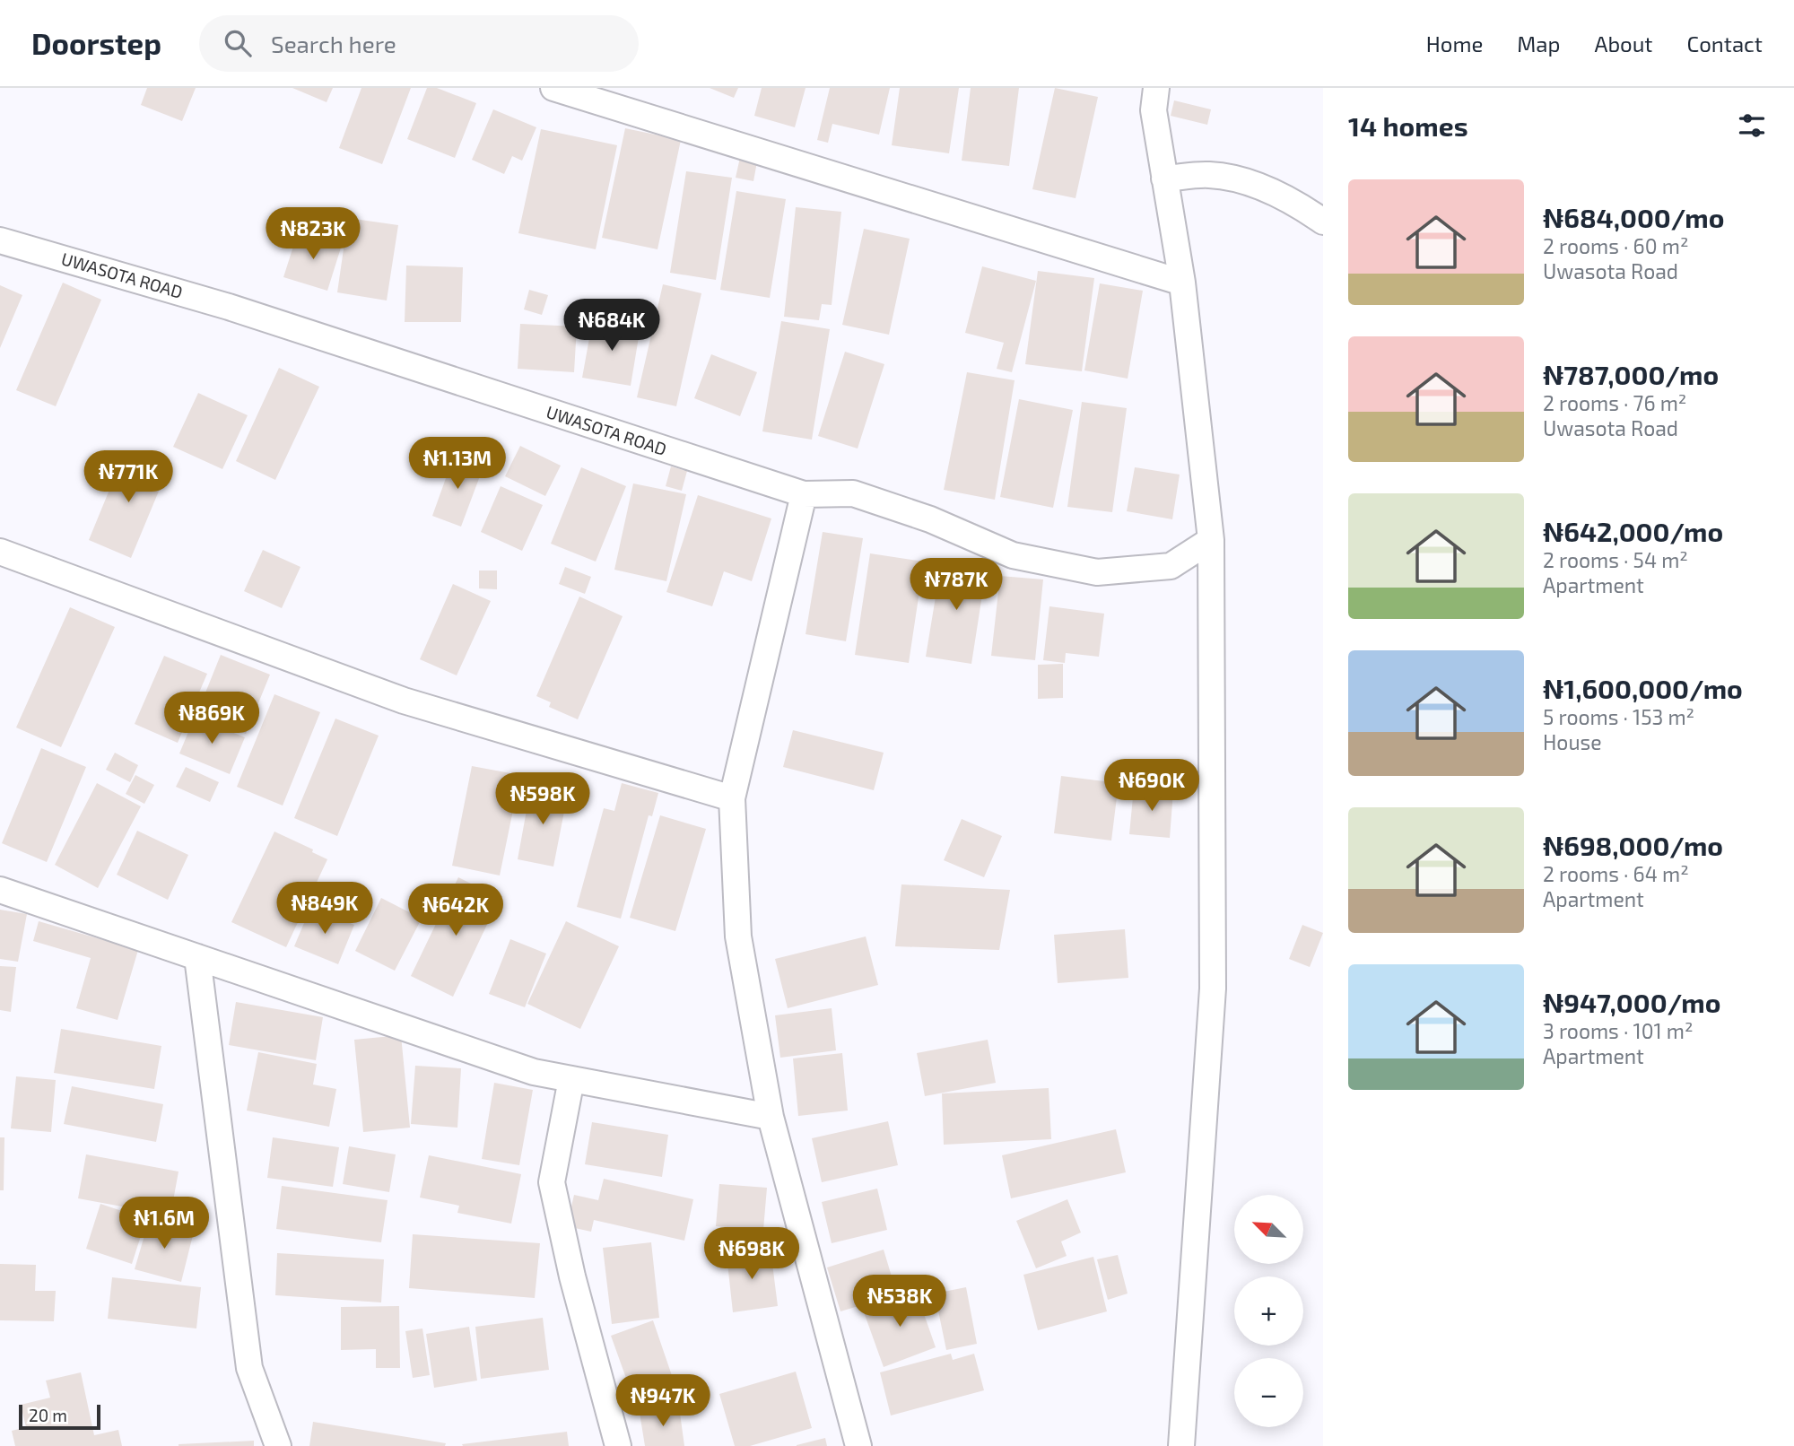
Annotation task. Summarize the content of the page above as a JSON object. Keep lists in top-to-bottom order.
{
  "streets": {
    "street": ["UWASOTA ROAD"]
  },
  "scale_bar": "20 m",
  "north": "top left",
  "page": {
    "header": "Doorstep",
    "search": "Search here",
    "nav": [
      "Home",
      "Map",
      "About",
      "Contact"
    ],
    "heading": "14 homes",
    "list": [
      {
        "name": "₦684,000/mo",
        "note": "2 rooms · 60 m² · Uwasota Road"
      },
      {
        "name": "₦787,000/mo",
        "note": "2 rooms · 76 m² · Uwasota Road"
      },
      {
        "name": "₦642,000/mo",
        "note": "2 rooms · 54 m² · Apartment"
      },
      {
        "name": "₦1,600,000/mo",
        "note": "5 rooms · 153 m² · House"
      },
      {
        "name": "₦698,000/mo",
        "note": "2 rooms · 64 m² · Apartment"
      },
      {
        "name": "₦947,000/mo",
        "note": "3 rooms · 101 m² · Apartment"
      }
    ],
    "price": [
      "₦823K",
      "₦684K",
      "₦1.13M",
      "₦771K",
      "₦787K",
      "₦869K",
      "₦690K",
      "₦598K",
      "₦849K",
      "₦642K",
      "₦1.6M",
      "₦698K",
      "₦538K",
      "₦947K"
    ],
    "map_buttons": ["+", "−"],
    "scale": "20 m"
  }
}
